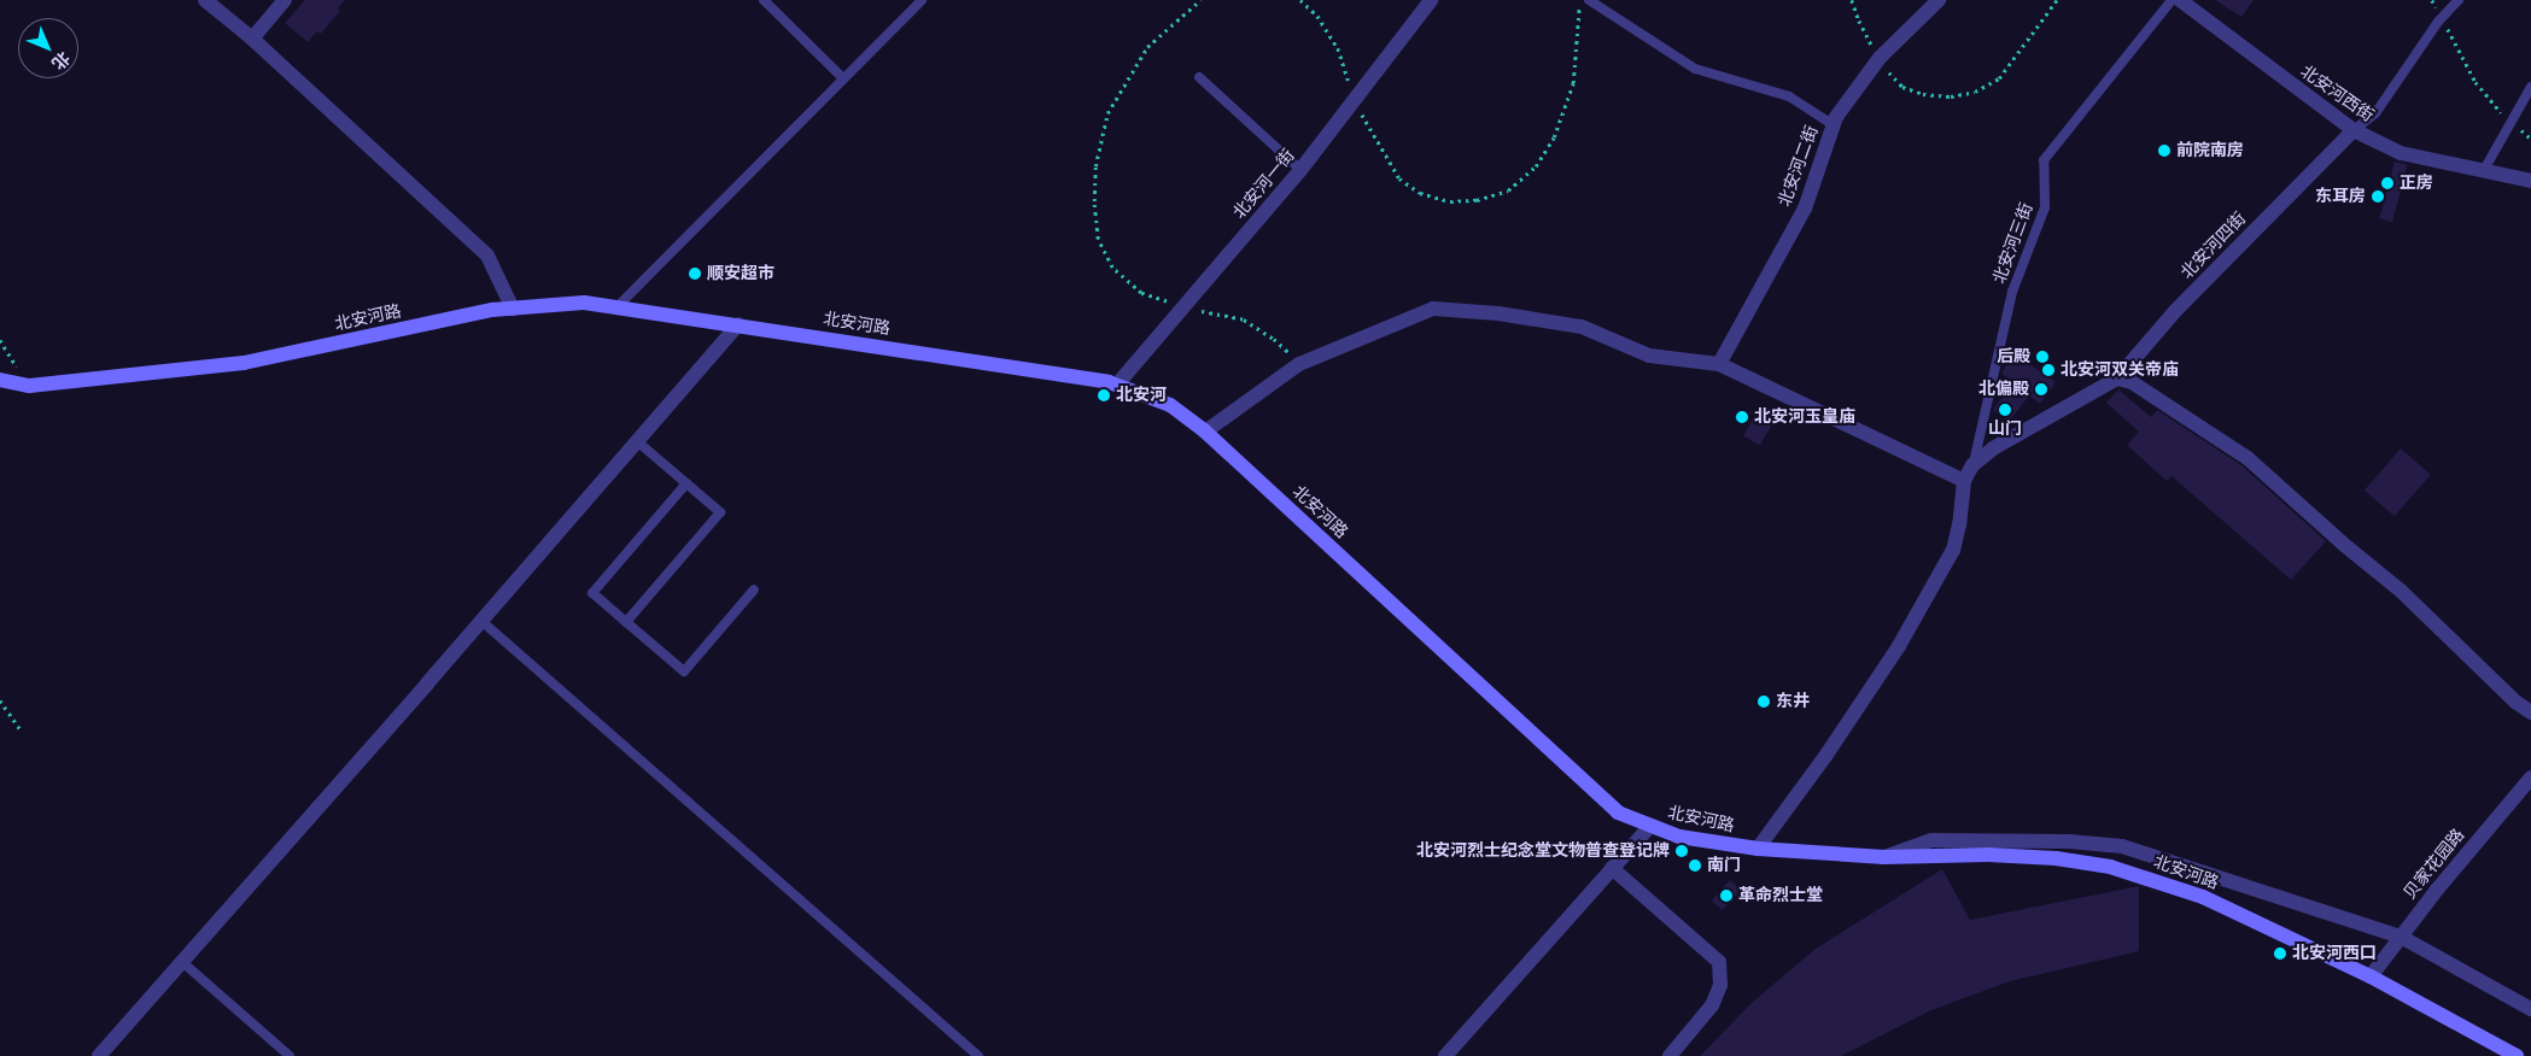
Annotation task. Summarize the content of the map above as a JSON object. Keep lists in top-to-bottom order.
{
  "streets": {
    "main road": ["北安河路"],
    "street": [
      "北安河西街",
      "北安河二街",
      "北安河一街",
      "北安河四街",
      "贝家花园路"
    ],
    "lane": ["北安河三街"]
  },
  "crossings": [
    ["北安河西街", "北安河四街"],
    ["北安河一街", "北安河路"],
    ["北安河三街", "北安河四街"],
    ["北安河路", "贝家花园路"]
  ],
  "places": [
    "前院南房",
    "正房",
    "东耳房",
    "顺安超市",
    "后殿",
    "北安河双关帝庙",
    "北偏殿",
    "北安河",
    "山门",
    "北安河玉皇庙",
    "东井",
    "北安河烈士纪念堂文物普查登记牌",
    "南门",
    "革命烈士堂",
    "北安河西口"
  ],
  "north": "bottom right"
}
